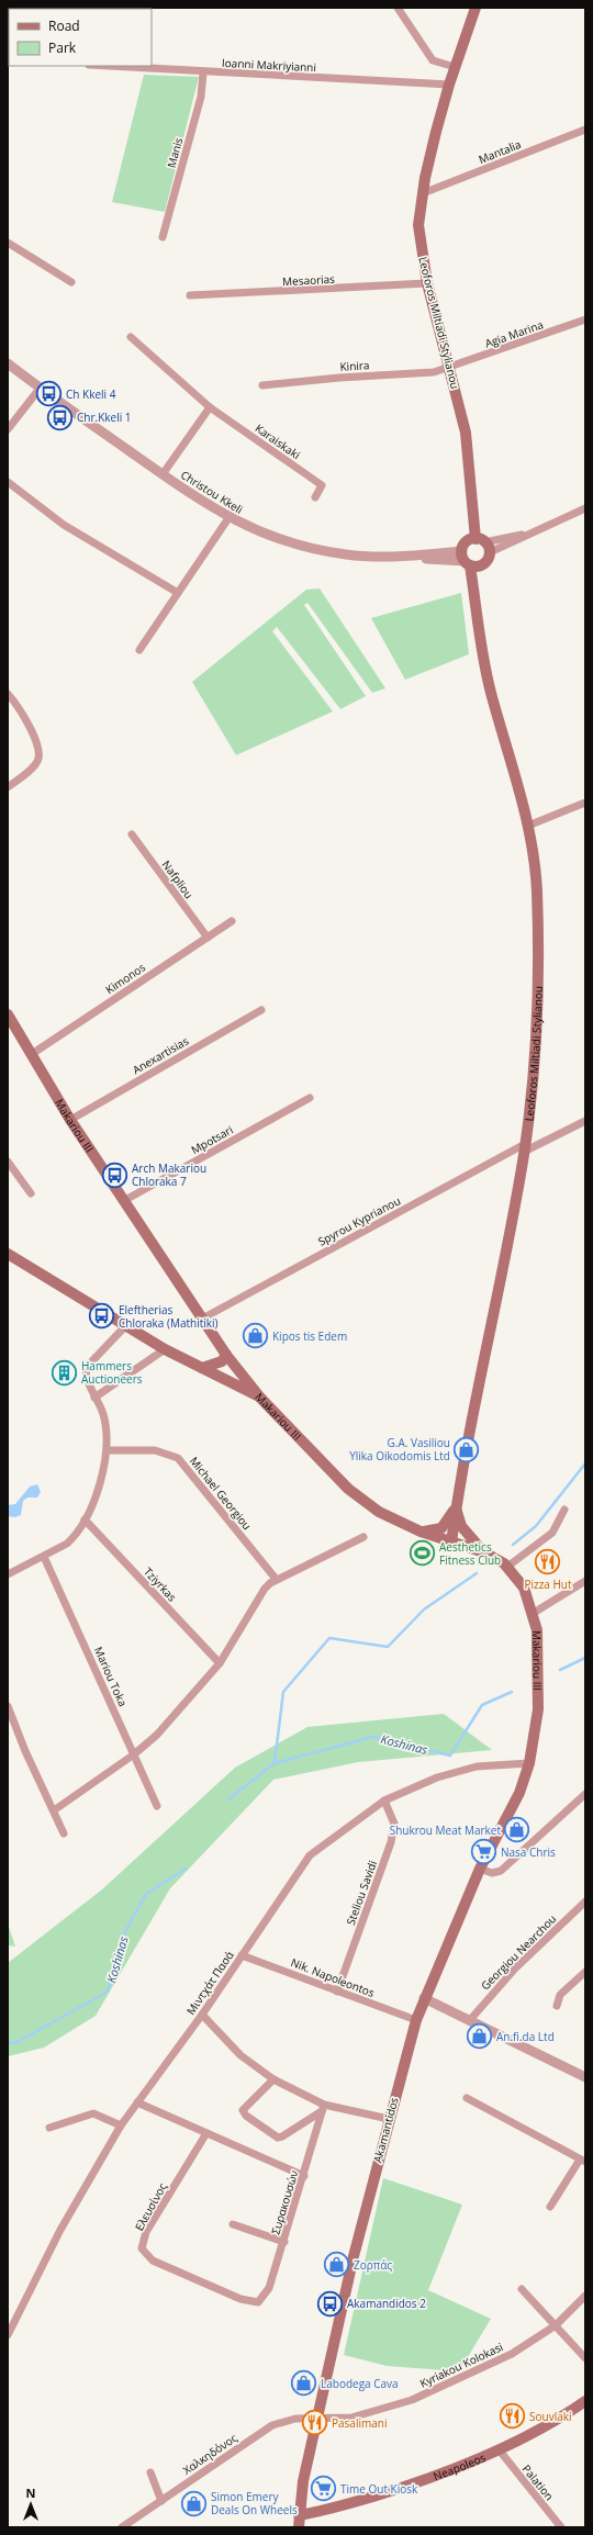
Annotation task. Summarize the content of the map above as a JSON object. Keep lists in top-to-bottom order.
{
  "streets": {
    "main road": [
      "Leoforos Miltiadi Stylianou",
      "Makariou III",
      "Akamantidos",
      "Neapoleos"
    ],
    "street": [
      "Ioanni Makriyianni",
      "Mantalia",
      "Manis",
      "Mesaorias",
      "Agia Marina",
      "Kinira",
      "Karaiskaki",
      "Christou Kkeli",
      "Nafpliou",
      "Kimonos",
      "Anexartisias",
      "Mpotsari",
      "Spyrou Kyprianou",
      "Michael Georgiou",
      "Tziyrkas",
      "Mariou Toka",
      "Steliou Savidi",
      "Georgiou Nearchou",
      "Nik. Napoleontos",
      "Μιντχάτ Πασά",
      "Συρακουσών",
      "Ελευσίνος",
      "Kyriakou Kolokasi",
      "Χαλκηδόνος",
      "Palation"
    ]
  },
  "crossings": [
    ["Ioanni Makriyianni", "Manis"],
    ["Ioanni Makriyianni", "Leoforos Miltiadi Stylianou"],
    ["Mantalia", "Leoforos Miltiadi Stylianou"],
    ["Mesaorias", "Leoforos Miltiadi Stylianou"],
    ["Leoforos Miltiadi Stylianou", "Agia Marina"],
    ["Leoforos Miltiadi Stylianou", "Kinira"],
    ["Leoforos Miltiadi Stylianou", "Christou Kkeli"],
    ["Leoforos Miltiadi Stylianou", "Makariou III"],
    ["Leoforos Miltiadi Stylianou", "Spyrou Kyprianou"],
    ["Agia Marina", "Kinira"],
    ["Nafpliou", "Kimonos"],
    ["Kimonos", "Makariou III"],
    ["Anexartisias", "Makariou III"],
    ["Makariou III", "Mpotsari"],
    ["Makariou III", "Spyrou Kyprianou"],
    ["Makariou III", "Μιντχάτ Πασά"],
    ["Makariou III", "Akamantidos"],
    ["Steliou Savidi", "Nik. Napoleontos"],
    ["Steliou Savidi", "Μιντχάτ Πασά"],
    ["Nik. Napoleontos", "Μιντχάτ Πασά"],
    ["Nik. Napoleontos", "Akamantidos"],
    ["Μιντχάτ Πασά", "Akamantidos"],
    ["Akamantidos", "Kyriakou Kolokasi"],
    ["Akamantidos", "Χαλκηδόνος"],
    ["Akamantidos", "Neapoleos"],
    ["Συρακουσών", "Ελευσίνος"],
    ["Kyriakou Kolokasi", "Χαλκηδόνος"],
    ["Neapoleos", "Palation"]
  ],
  "water": ["Koshinas"],
  "places": {
    "bus stop": [
      "Ch Kkeli 4",
      "Chr.Kkeli 1",
      "Arch Makariou Chloraka 7",
      "Eleftherias Chloraka (Mathitiki)",
      "Akamandidos 2"
    ],
    "shop": [
      "Kipos tis Edem",
      "G.A. Vasiliou Ylika Oikodomis Ltd",
      "Shukrou Meat Market",
      "An.fi.da Ltd",
      "Ζορπάς",
      "Labodega Cava",
      "Simon Emery Deals On Wheels"
    ],
    "building": ["Hammers Auctioneers"],
    "sports": ["Aesthetics Fitness Club"],
    "restaurant": ["Pizza Hut", "Souvlaki", "Pasalimani"],
    "supermarket": ["Nasa Chris", "Time Out Kiosk"]
  },
  "legend": ["Road", "Park"],
  "north": "top"
}
